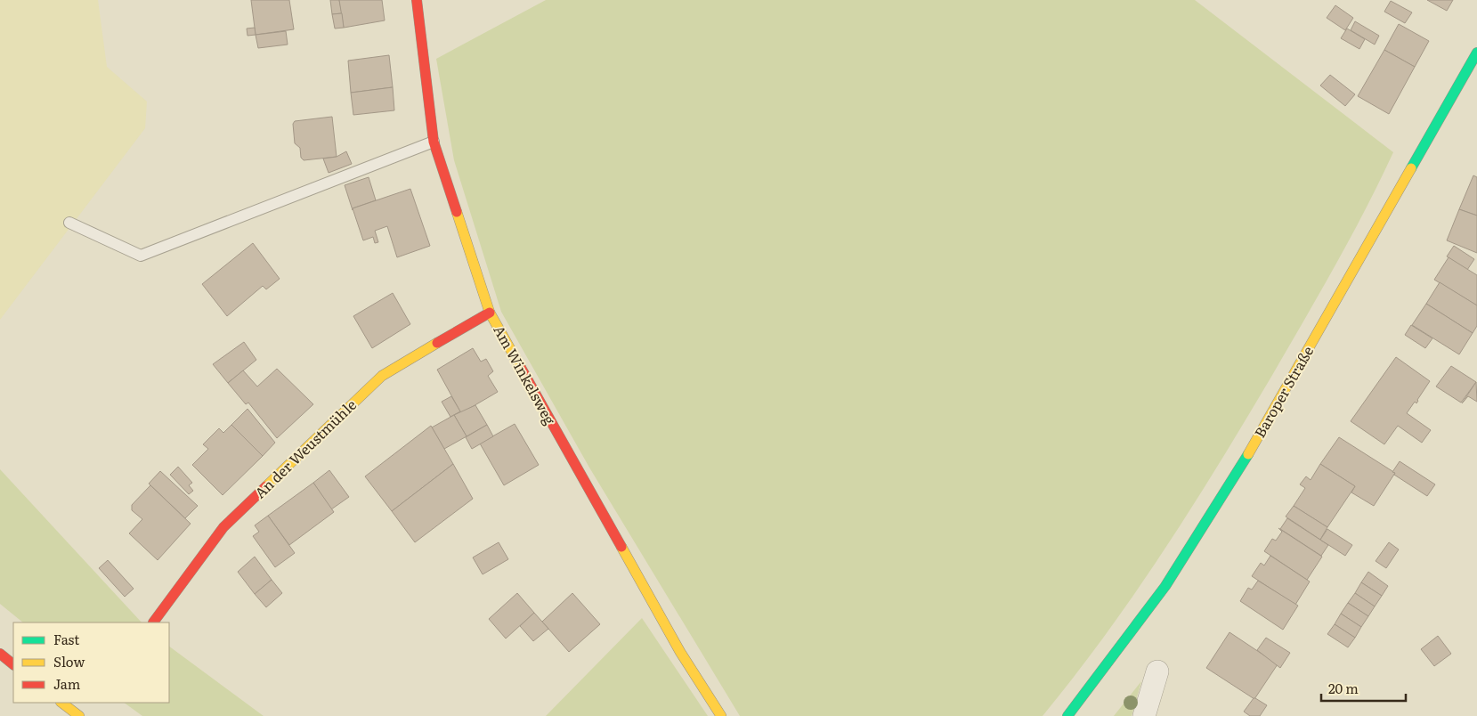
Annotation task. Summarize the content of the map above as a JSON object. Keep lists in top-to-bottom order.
{
  "streets": {
    "main road": ["Am Winkelsweg", "Baroper Straße", "An der Weustmühle"]
  },
  "crossings": [
    ["Am Winkelsweg", "An der Weustmühle"]
  ],
  "legend": ["Fast", "Slow", "Jam"],
  "scale_bar": "20 m"
}
